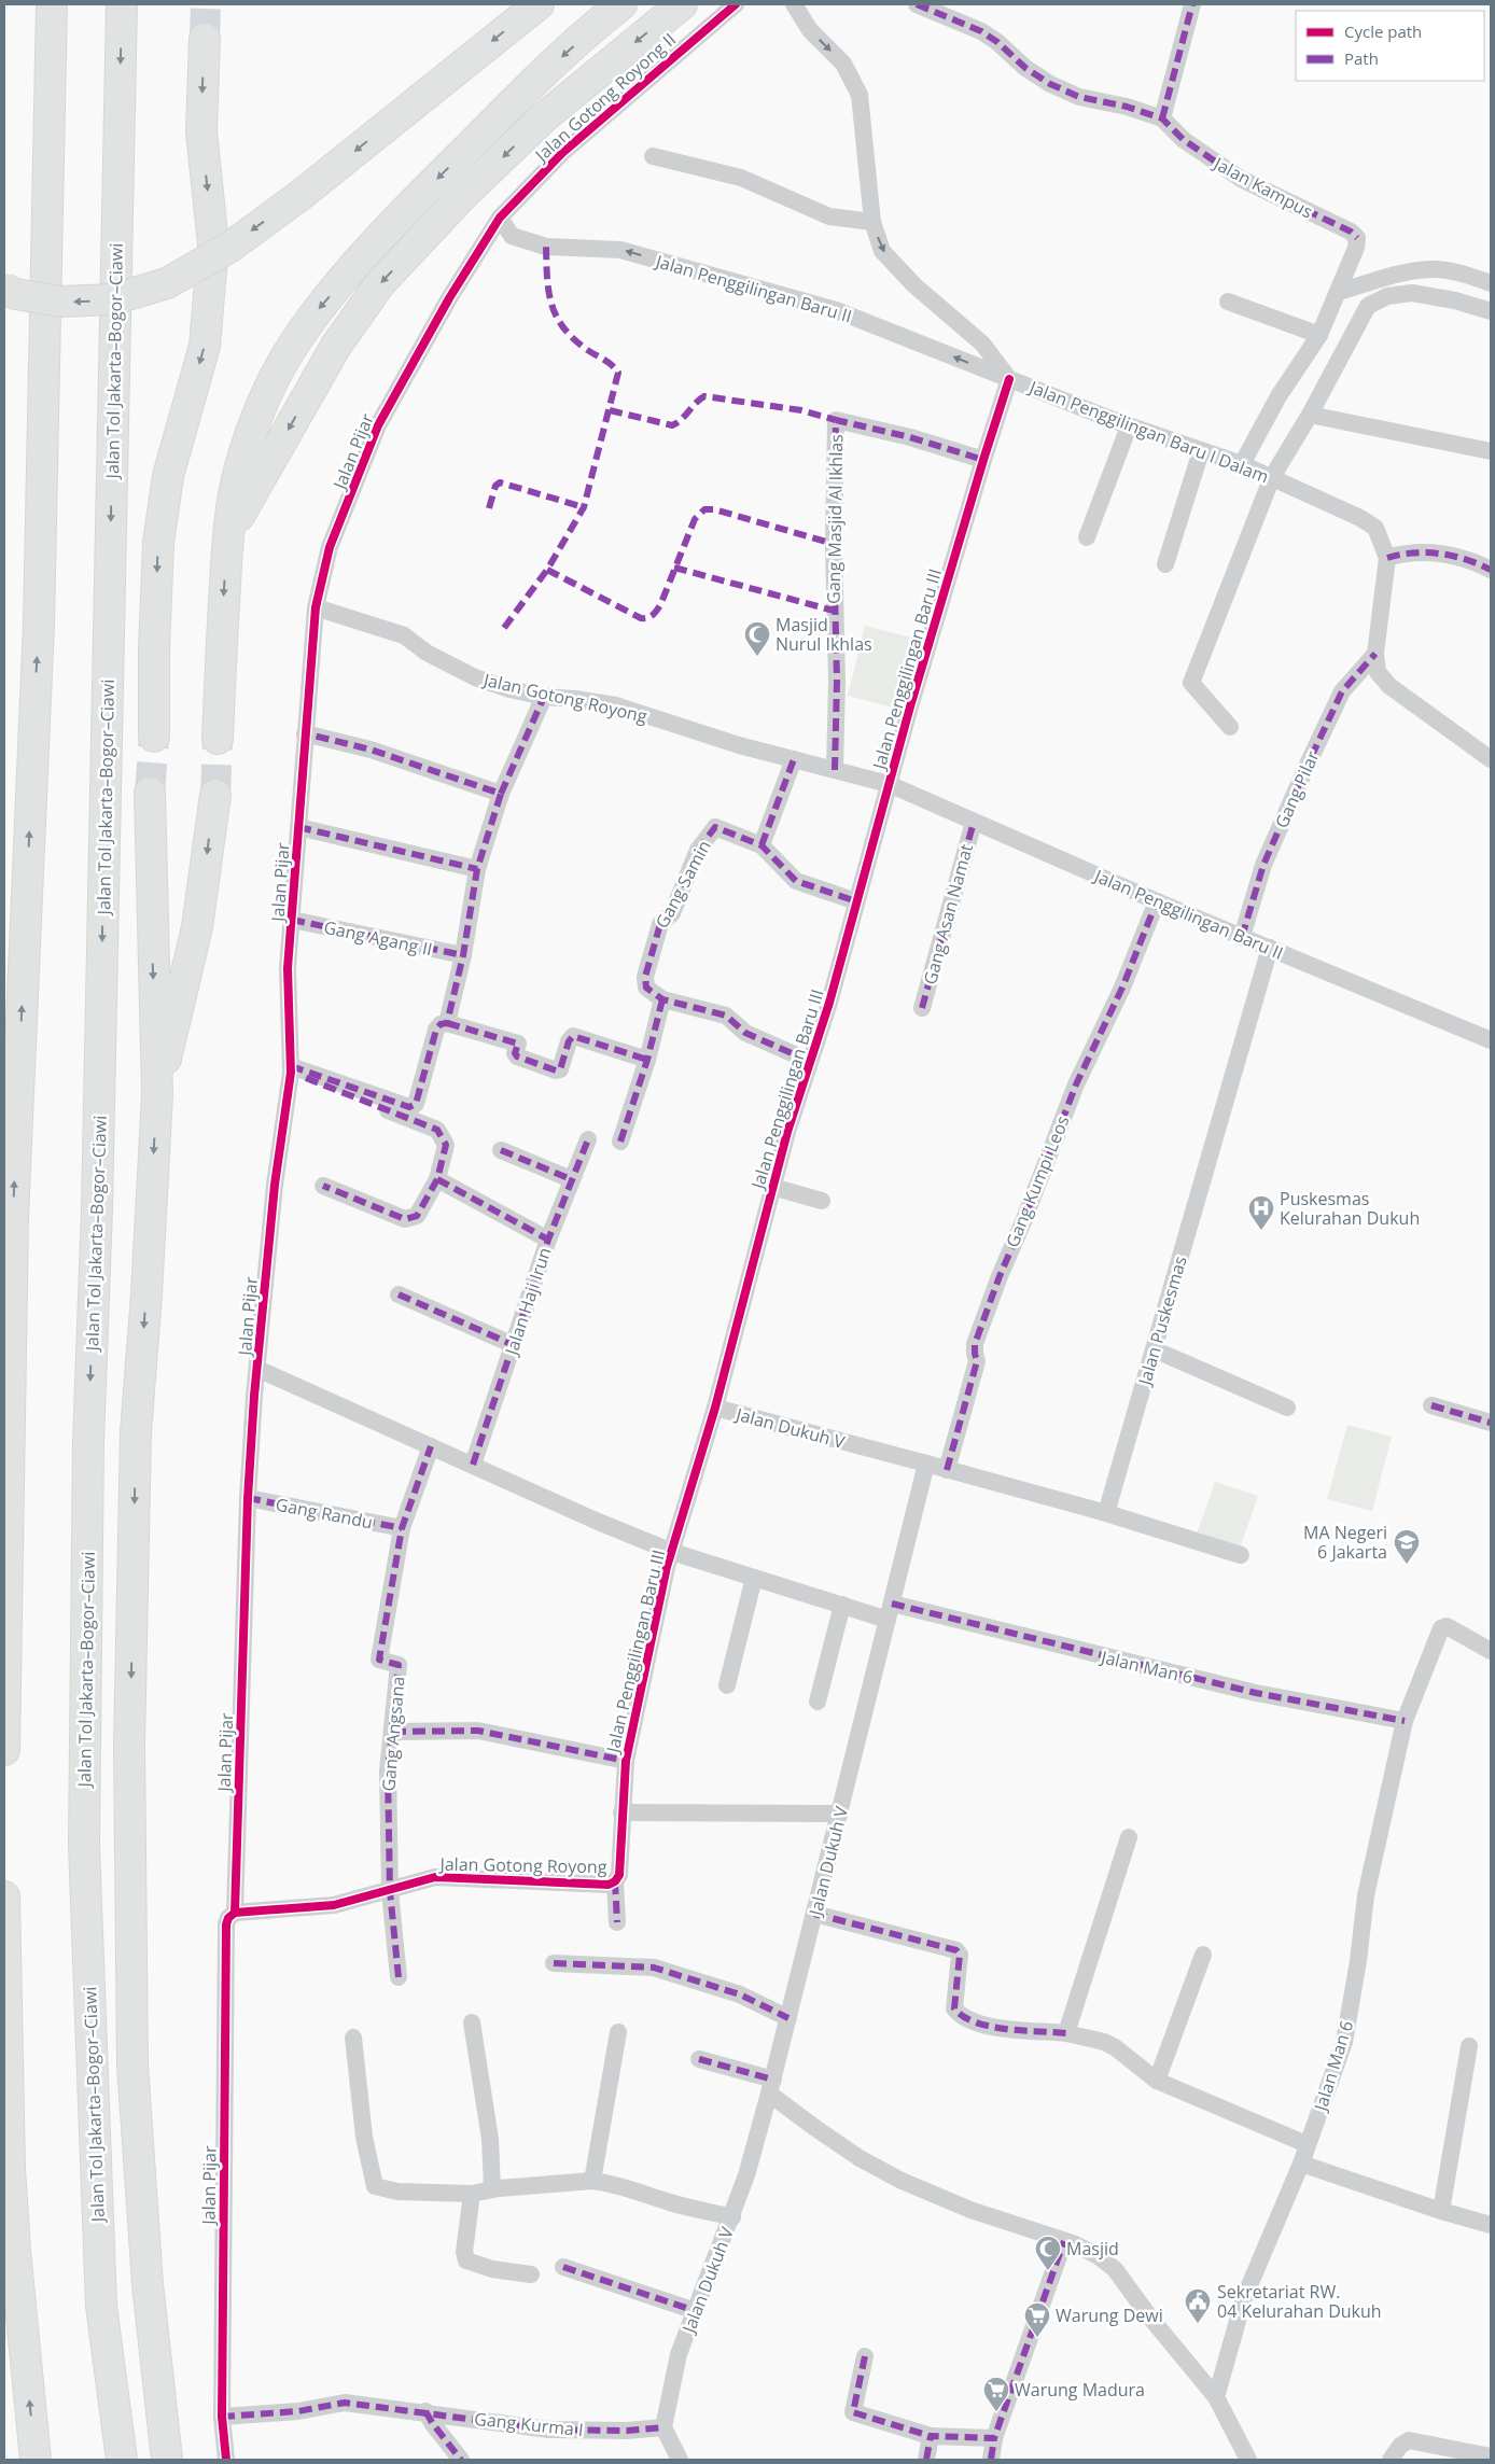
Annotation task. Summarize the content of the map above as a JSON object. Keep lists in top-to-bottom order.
{
  "streets": {
    "highway": ["Jalan Tol Jakarta–Bogor–Ciawi"],
    "street": [
      "Jalan Gotong Royong II",
      "Jalan Kampus",
      "Jalan Penggilingan Baru II",
      "Jalan Penggilingan Baru I Dalam",
      "Jalan Pijar",
      "Gang Masjid Al Ikhlas",
      "Jalan Penggilingan Baru III",
      "Jalan Gotong Royong",
      "Gang Pilar",
      "Gang Samin",
      "Gang Asan Namat",
      "Gang Agang II",
      "Gang Kumpi Leos",
      "Jalan Haji Irun",
      "Jalan Puskesmas",
      "Jalan Dukuh V",
      "Gang Randu",
      "Jalan Man 6",
      "Gang Angsana",
      "Gang Kurma I"
    ]
  },
  "crossings": [
    ["Jalan Gotong Royong II", "Jalan Penggilingan Baru II"],
    ["Jalan Gotong Royong II", "Jalan Pijar"],
    ["Jalan Penggilingan Baru II", "Jalan Penggilingan Baru I Dalam"],
    ["Jalan Penggilingan Baru II", "Jalan Pijar"],
    ["Jalan Penggilingan Baru II", "Jalan Penggilingan Baru III"],
    ["Jalan Penggilingan Baru II", "Jalan Gotong Royong"],
    ["Jalan Penggilingan Baru II", "Gang Pilar"],
    ["Jalan Penggilingan Baru II", "Gang Asan Namat"],
    ["Jalan Penggilingan Baru II", "Gang Kumpi Leos"],
    ["Jalan Penggilingan Baru II", "Jalan Puskesmas"],
    ["Jalan Penggilingan Baru I Dalam", "Jalan Penggilingan Baru III"],
    ["Jalan Penggilingan Baru I Dalam", "Gang Pilar"],
    ["Jalan Pijar", "Jalan Gotong Royong"],
    ["Jalan Pijar", "Gang Agang II"],
    ["Jalan Pijar", "Gang Randu"],
    ["Jalan Pijar", "Gang Kurma I"],
    ["Gang Masjid Al Ikhlas", "Jalan Penggilingan Baru III"],
    ["Gang Masjid Al Ikhlas", "Jalan Gotong Royong"],
    ["Jalan Penggilingan Baru III", "Jalan Gotong Royong"],
    ["Jalan Penggilingan Baru III", "Gang Samin"],
    ["Jalan Penggilingan Baru III", "Jalan Dukuh V"],
    ["Jalan Penggilingan Baru III", "Jalan Man 6"],
    ["Jalan Gotong Royong", "Gang Angsana"],
    ["Jalan Dukuh V", "Jalan Man 6"],
    ["Jalan Dukuh V", "Gang Kurma I"],
    ["Gang Randu", "Gang Angsana"]
  ],
  "places": {
    "mosque": ["Masjid Nurul Ikhlas", "Masjid"],
    "hospital": ["Puskesmas Kelurahan Dukuh"],
    "school or university": ["MA Negeri 6 Jakarta"],
    "public building": ["Sekretariat RW. 04 Kelurahan Dukuh"],
    "supermarket": ["Warung Dewi", "Warung Madura"]
  },
  "legend": ["Cycle path", "Path"]
}
